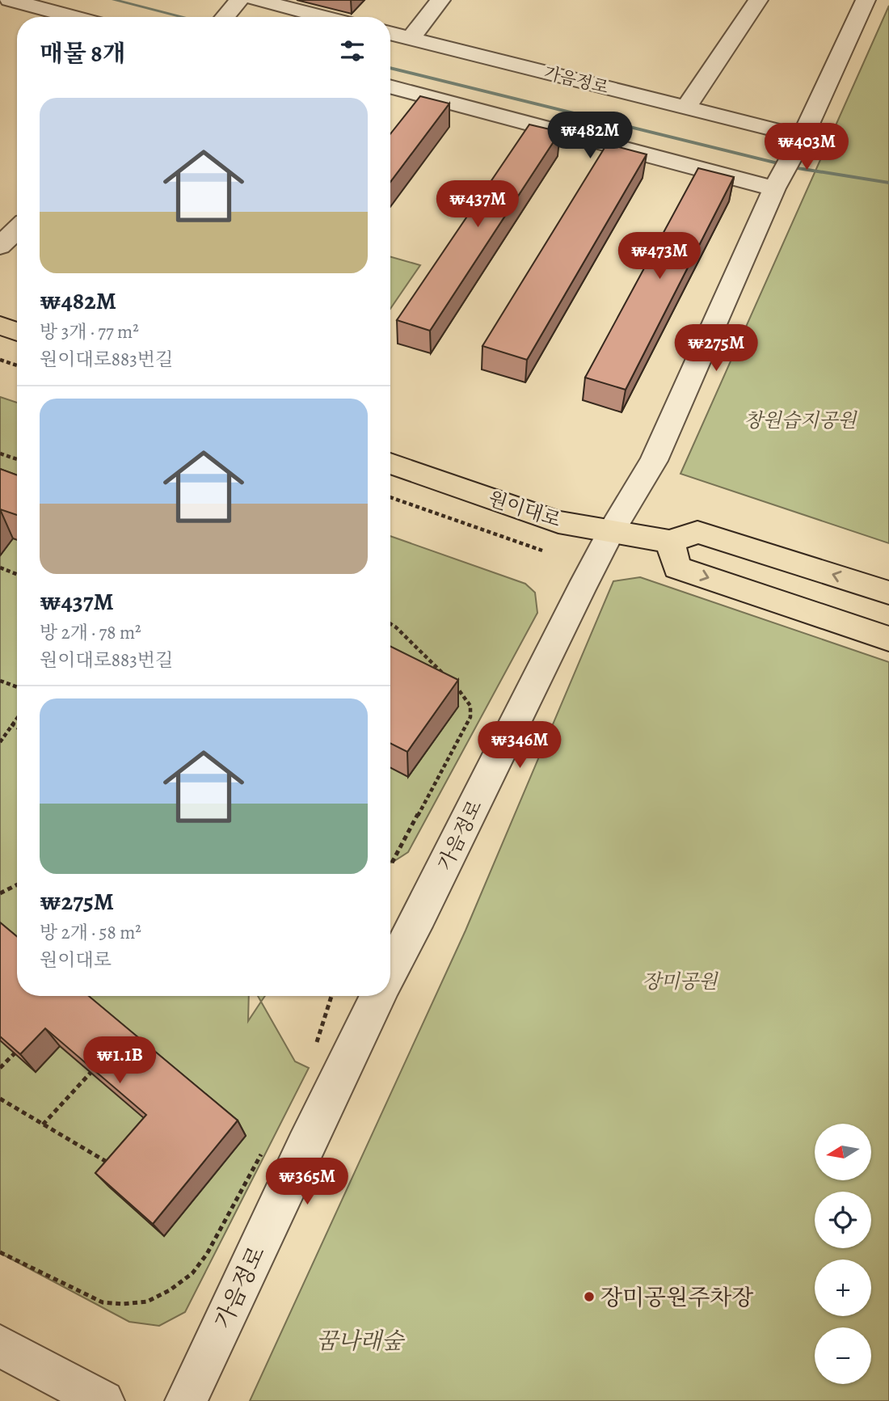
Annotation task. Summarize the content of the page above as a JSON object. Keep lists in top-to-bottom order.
{
  "streets": {
    "main road": ["원이대로"],
    "street": ["가음정로"]
  },
  "crossings": [
    ["가음정로", "원이대로"]
  ],
  "parks": ["창원습지공원", "장미공원", "꿈나래숲"],
  "places": ["장미공원주차장"],
  "north": "left",
  "page": {
    "heading": "매물 8개",
    "list": [
      {
        "name": "₩482M",
        "note": "방 3개 · 77 m² · 원이대로883번길"
      },
      {
        "name": "₩437M",
        "note": "방 2개 · 78 m² · 원이대로883번길"
      },
      {
        "name": "₩275M",
        "note": "방 2개 · 58 m² · 원이대로"
      }
    ],
    "price": [
      "₩482M",
      "₩403M",
      "₩437M",
      "₩473M",
      "₩275M",
      "₩346M",
      "₩1.1B",
      "₩365M"
    ],
    "map_buttons": ["+", "−"]
  }
}
